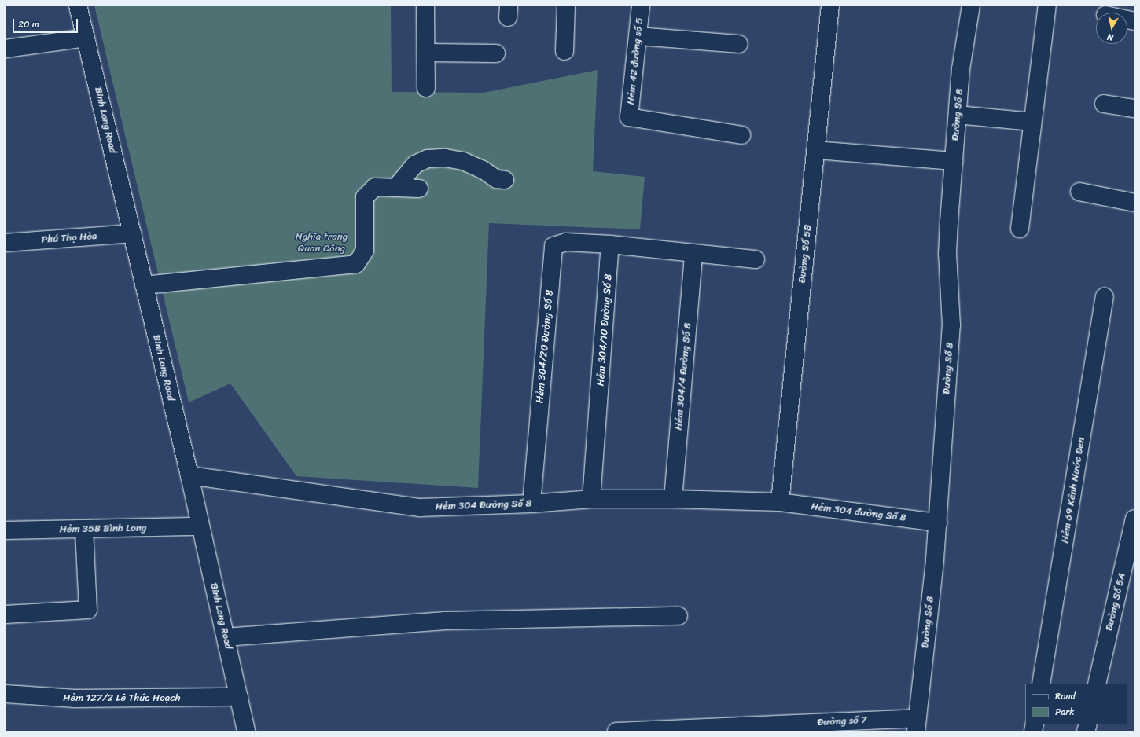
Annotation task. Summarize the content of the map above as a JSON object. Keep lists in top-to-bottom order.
{
  "streets": {
    "street": [
      "Hẻm 42 đường số 5",
      "Đường Số 8",
      "Binh Long Road",
      "Phú Thọ Hòa",
      "Đường Số 5B",
      "Hẻm 304/10 Đường Số 8",
      "Hẻm 304/20 Đường Số 8",
      "Hẻm 304/4 Đường Số 8",
      "Hẻm 69 Kênh Nước Đen",
      "Hẻm 304 Đường Số 8",
      "Hẻm 304 đường Số 8",
      "Hẻm 358 Bình Long",
      "Đường Số 5A",
      "Hẻm 127/2 Lê Thúc Hoạch",
      "Đường số 7"
    ]
  },
  "crossings": [
    ["Đường Số 8", "Hẻm 304 đường Số 8"],
    ["Đường Số 8", "Đường số 7"],
    ["Binh Long Road", "Phú Thọ Hòa"],
    ["Binh Long Road", "Hẻm 304 Đường Số 8"],
    ["Binh Long Road", "Hẻm 358 Bình Long"],
    ["Binh Long Road", "Hẻm 127/2 Lê Thúc Hoạch"],
    ["Đường Số 5B", "Hẻm 304 Đường Số 8"],
    ["Đường Số 5B", "Hẻm 304 đường Số 8"],
    ["Hẻm 304/10 Đường Số 8", "Hẻm 304/20 Đường Số 8"],
    ["Hẻm 304/10 Đường Số 8", "Hẻm 304 Đường Số 8"],
    ["Hẻm 304/20 Đường Số 8", "Hẻm 304 Đường Số 8"],
    ["Hẻm 304/4 Đường Số 8", "Hẻm 304 Đường Số 8"],
    ["Hẻm 304 Đường Số 8", "Hẻm 304 đường Số 8"]
  ],
  "parks": ["Nghĩa trang Quan Công"],
  "legend": ["Road", "Park"],
  "scale_bar": "20 m",
  "north": "bottom"
}
